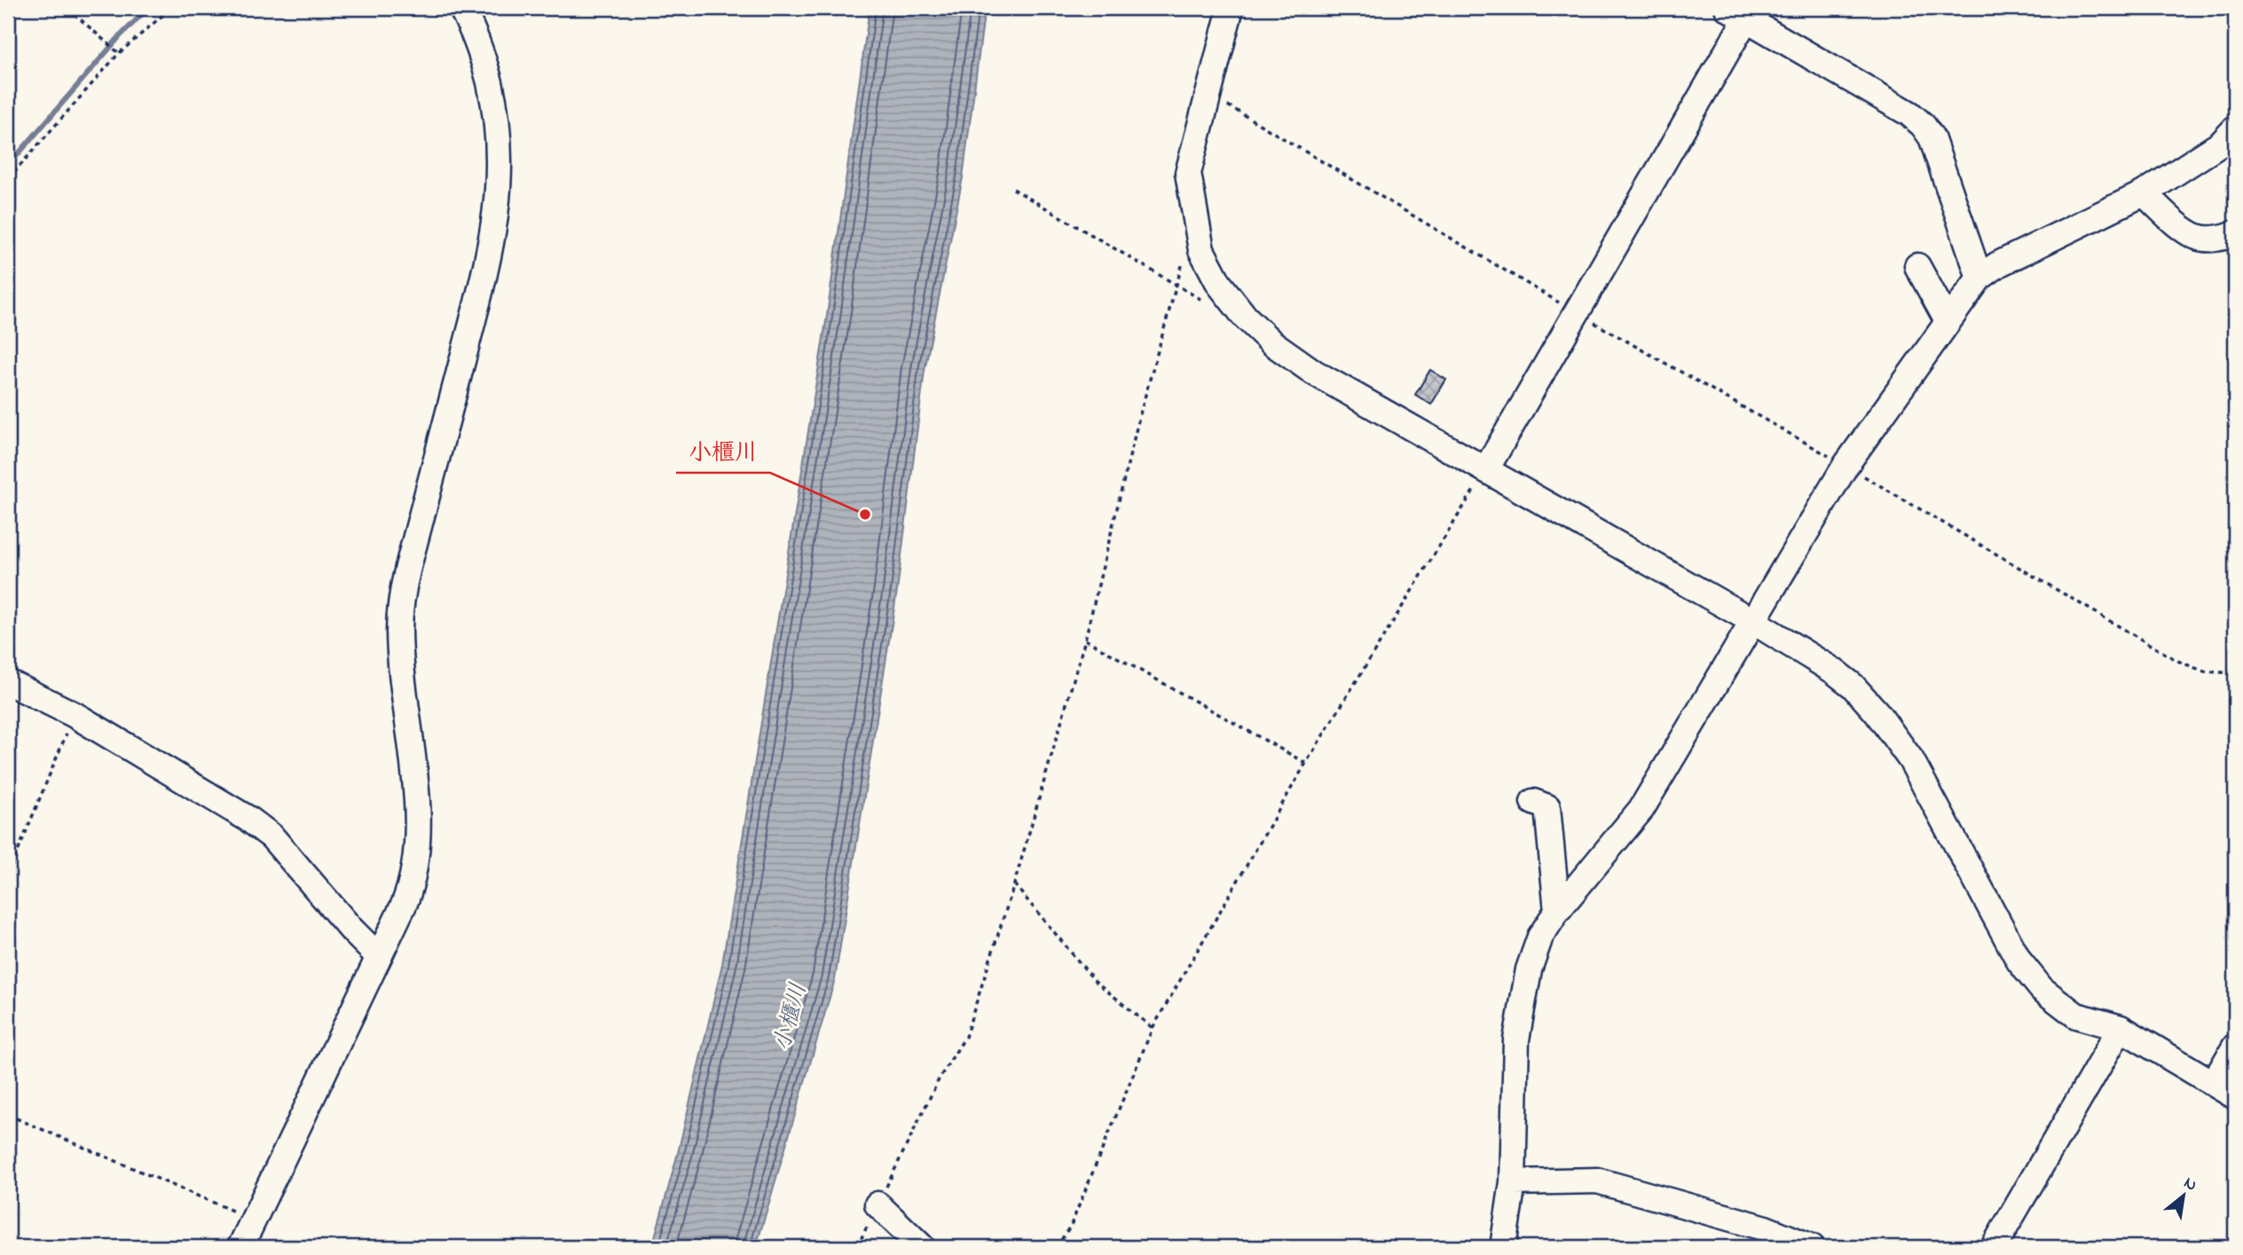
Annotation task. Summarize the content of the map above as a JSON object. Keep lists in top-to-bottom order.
{
  "water": ["小櫃川"],
  "places": ["小櫃川"],
  "north": "top right"
}
